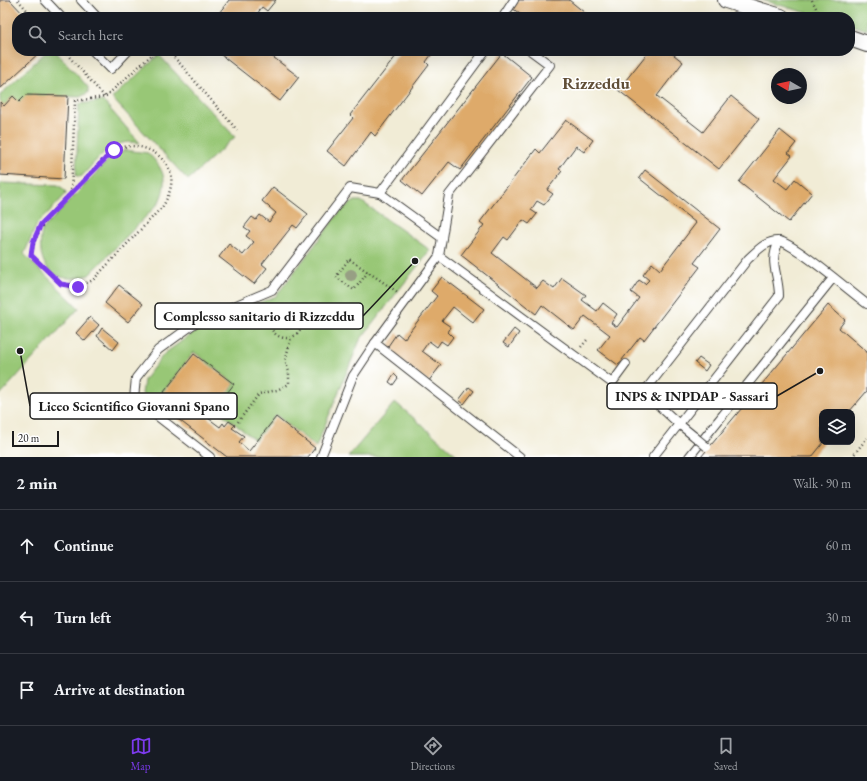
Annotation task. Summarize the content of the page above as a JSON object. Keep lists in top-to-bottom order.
{
  "districts": ["Rizzeddu"],
  "places": ["Complesso sanitario di Rizzeddu", "Liceo Scientifico Giovanni Spano", "INPS & INPDAP - Sassari"],
  "scale_bar": "20 m",
  "north": "left",
  "page": {
    "search": "Search here",
    "scale": "20 m",
    "heading": ["2 min", "Walk · 90 m"],
    "list": [
      ["Continue", "60 m"],
      ["Turn left", "30 m"],
      "Arrive at destination"
    ],
    "nav": ["Map", "Directions", "Saved"]
  }
}
